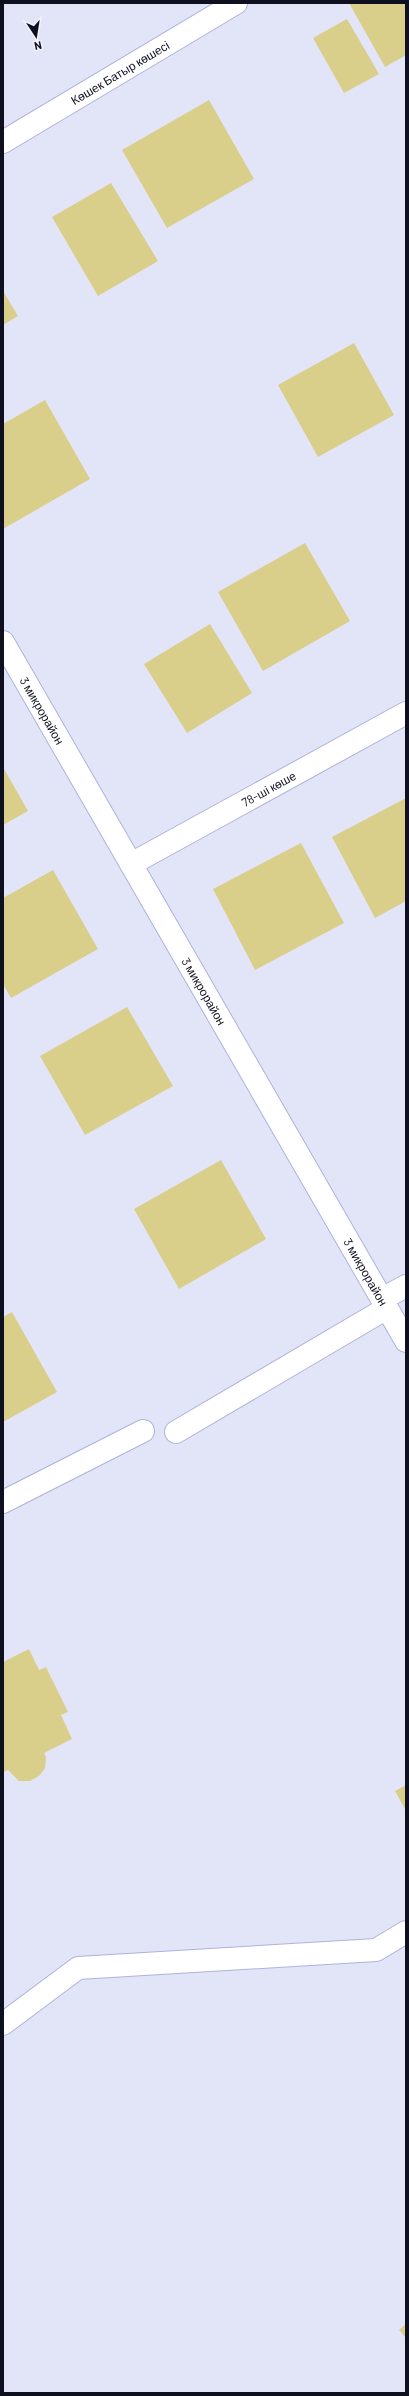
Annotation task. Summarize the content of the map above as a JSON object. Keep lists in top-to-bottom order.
{
  "streets": {
    "street": ["Көшек Батыр көшесі", "3 микрорайон", "78-ші көше"]
  },
  "crossings": [
    ["3 микрорайон", "78-ші көше"]
  ],
  "north": "bottom"
}
